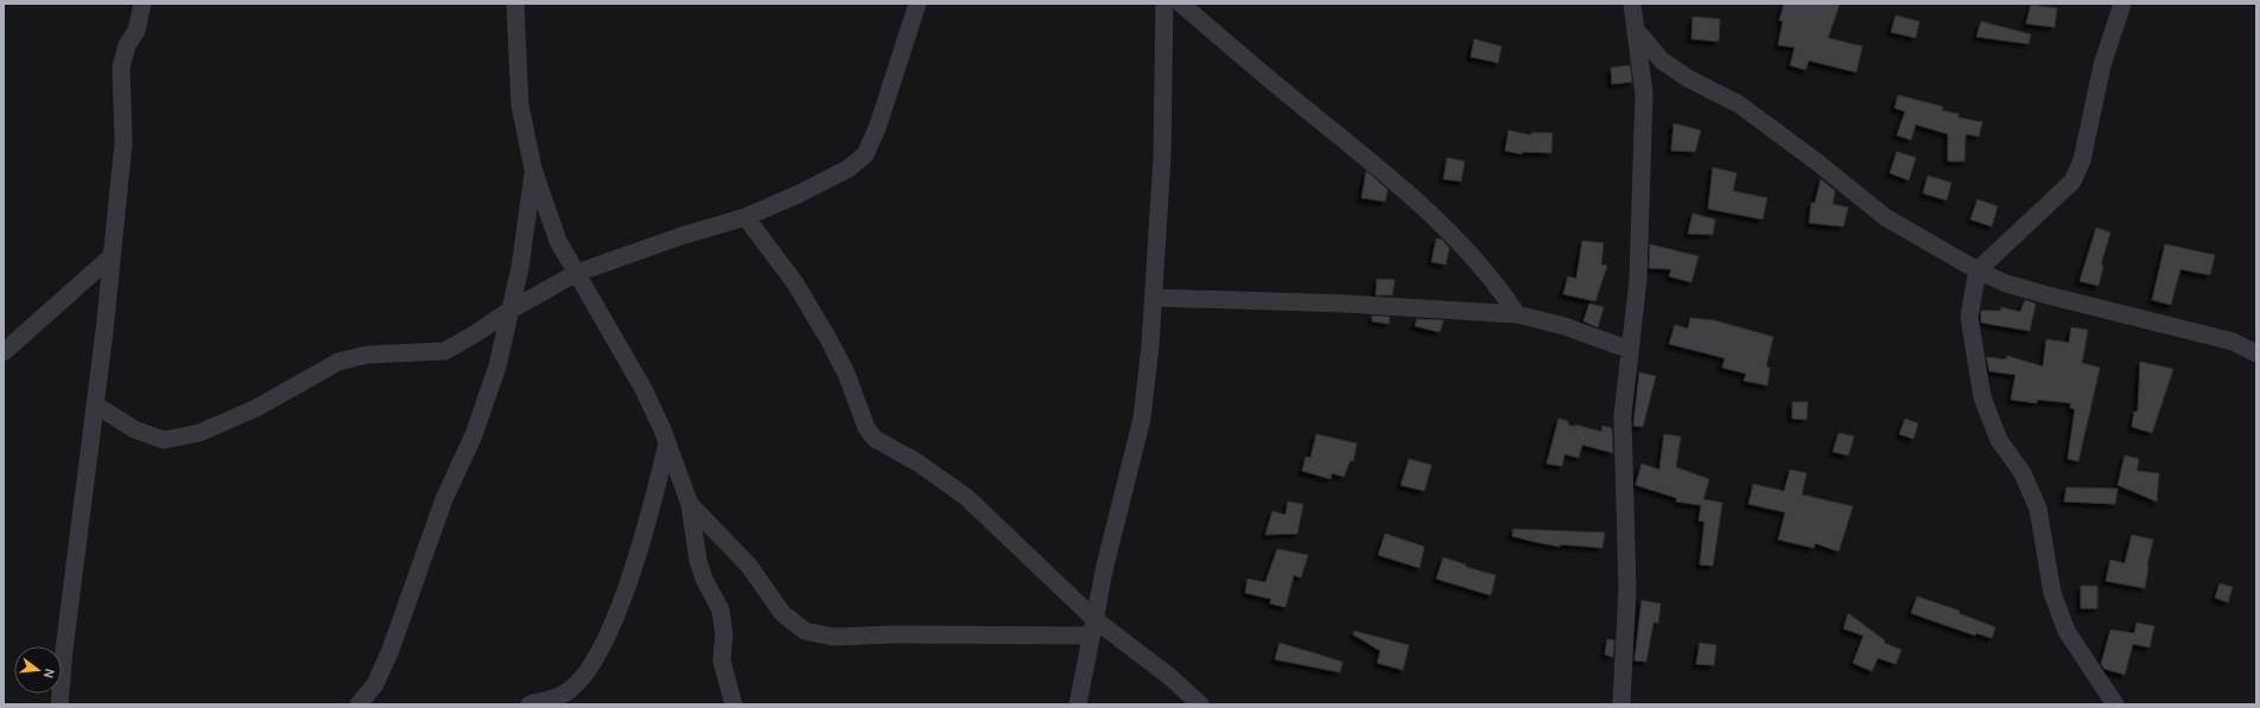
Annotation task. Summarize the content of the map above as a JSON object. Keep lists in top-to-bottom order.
{
  "north": "right"
}
